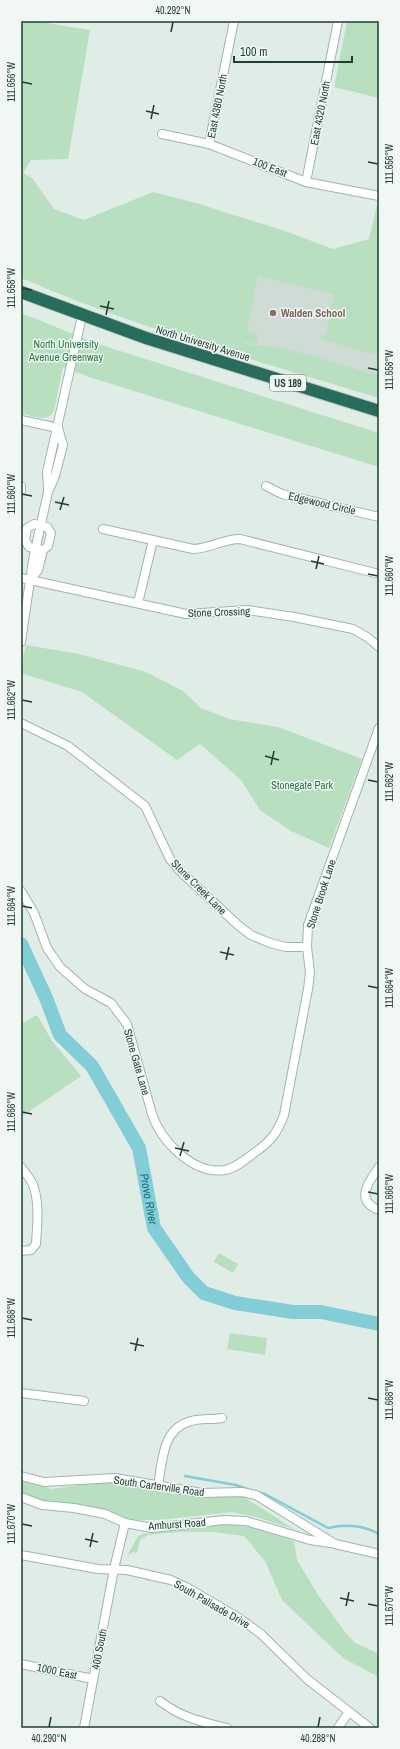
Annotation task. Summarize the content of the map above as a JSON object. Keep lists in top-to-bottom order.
{
  "streets": {
    "highway": ["North University Avenue", "US 189"],
    "street": [
      "East 4380 North",
      "East 4320 North",
      "100 East",
      "Edgewood Circle",
      "Stone Crossing",
      "Stone Creek Lane",
      "Stone Brook Lane",
      "Stone Gate Lane",
      "South Carterville Road",
      "Amhurst Road",
      "South Palisade Drive",
      "400 South",
      "1000 East"
    ]
  },
  "crossings": [
    ["East 4380 North", "100 East"],
    ["East 4320 North", "100 East"],
    ["Stone Creek Lane", "Stone Brook Lane"],
    ["Stone Brook Lane", "Stone Gate Lane"],
    ["South Carterville Road", "Amhurst Road"],
    ["Amhurst Road", "400 South"],
    ["South Palisade Drive", "400 South"],
    ["400 South", "1000 East"]
  ],
  "water": ["Provo River"],
  "parks": ["North University Avenue Greenway", "Stonegate Park"],
  "places": ["Walden School"],
  "scale_bar": "100 m",
  "coordinates": [
    "40.292°N",
    "111.656°W",
    "111.658°W",
    "111.660°W",
    "111.662°W",
    "111.664°W",
    "111.666°W",
    "111.668°W",
    "111.670°W",
    "40.290°N",
    "40.288°N"
  ]
}
